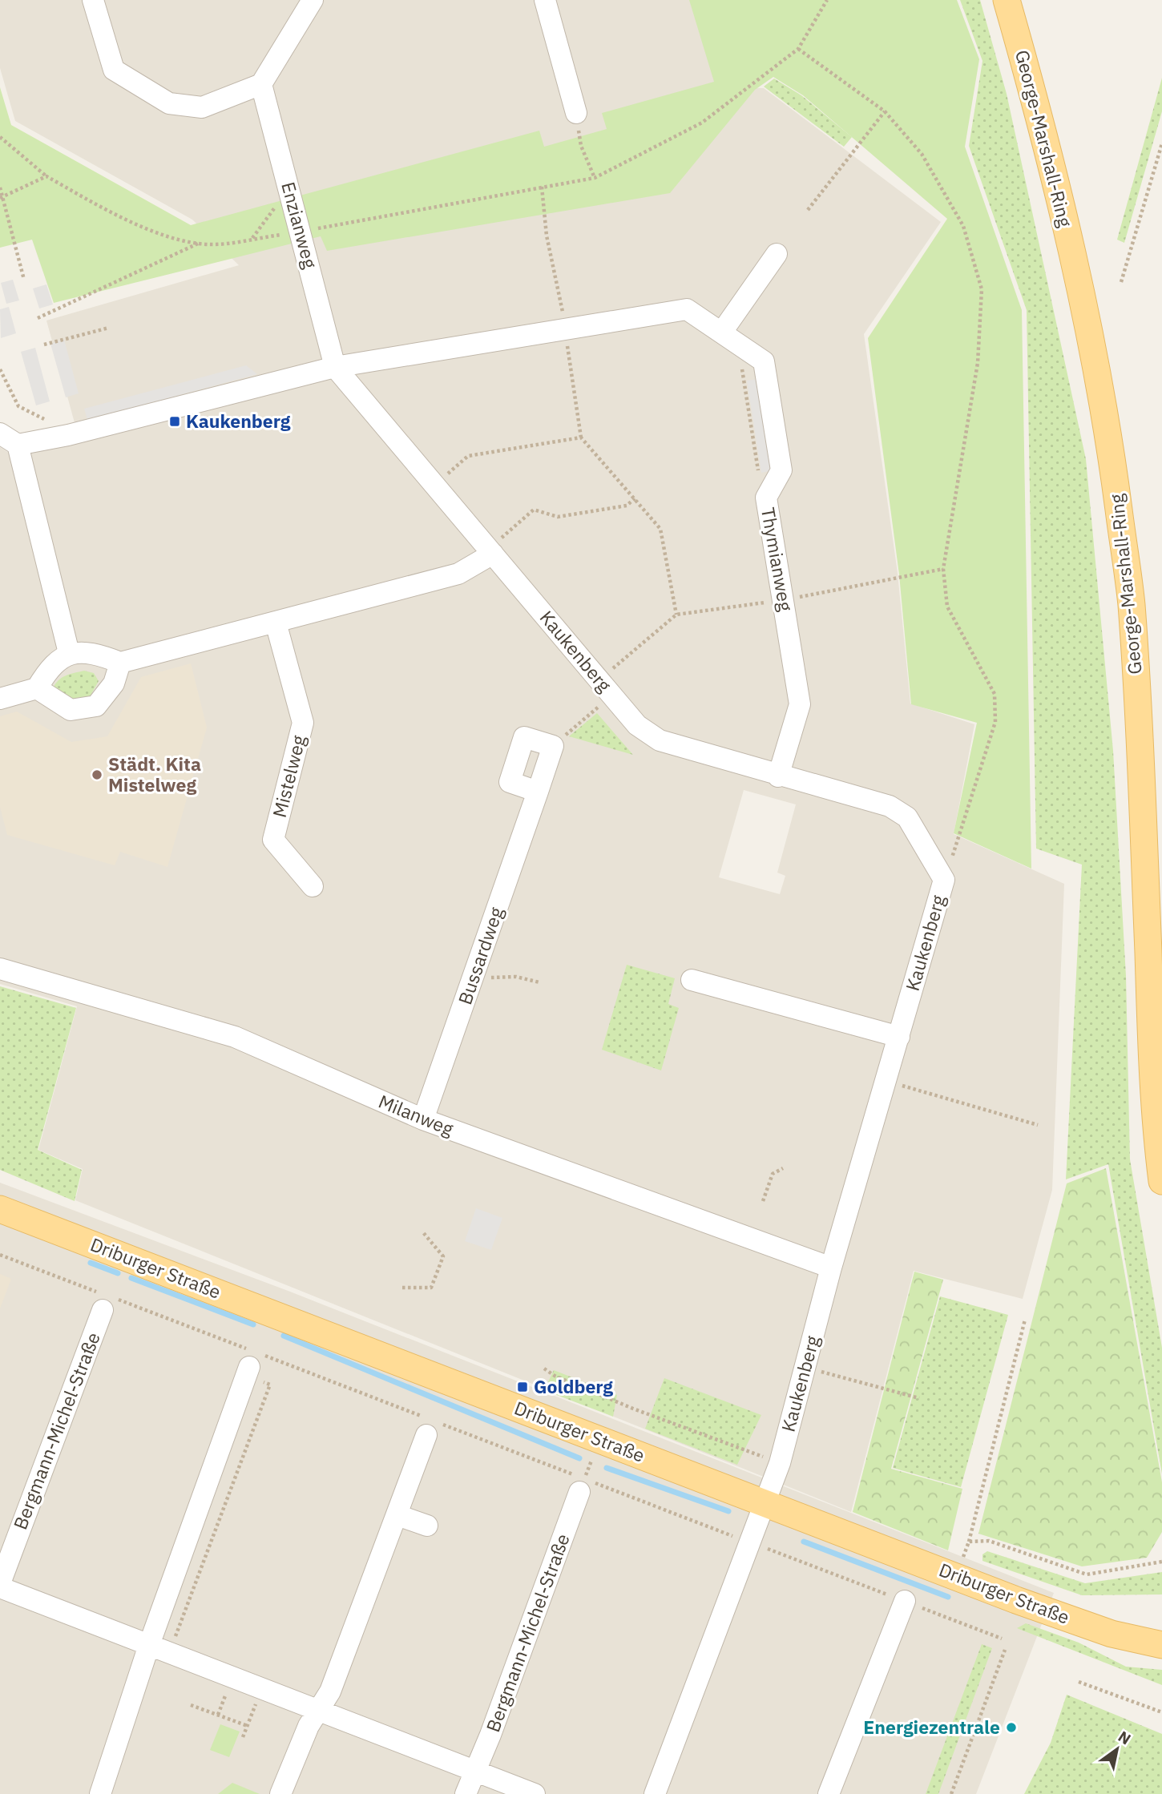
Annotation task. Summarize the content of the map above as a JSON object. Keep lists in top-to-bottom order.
{
  "streets": {
    "main road": ["George-Marshall-Ring", "Driburger Straße"],
    "street": [
      "Enzianweg",
      "Thymianweg",
      "Kaukenberg",
      "Mistelweg",
      "Bussardweg",
      "Milanweg",
      "Bergmann-Michel-Straße"
    ]
  },
  "crossings": [
    ["Enzianweg", "Thymianweg"],
    ["Enzianweg", "Kaukenberg"],
    ["Thymianweg", "Kaukenberg"],
    ["Kaukenberg", "Milanweg"],
    ["Kaukenberg", "Driburger Straße"],
    ["Bussardweg", "Milanweg"]
  ],
  "places": {
    "transit": ["Kaukenberg", "Goldberg"],
    "other": ["Städt. Kita Mistelweg", "Energiezentrale"]
  },
  "north": "top right"
}
